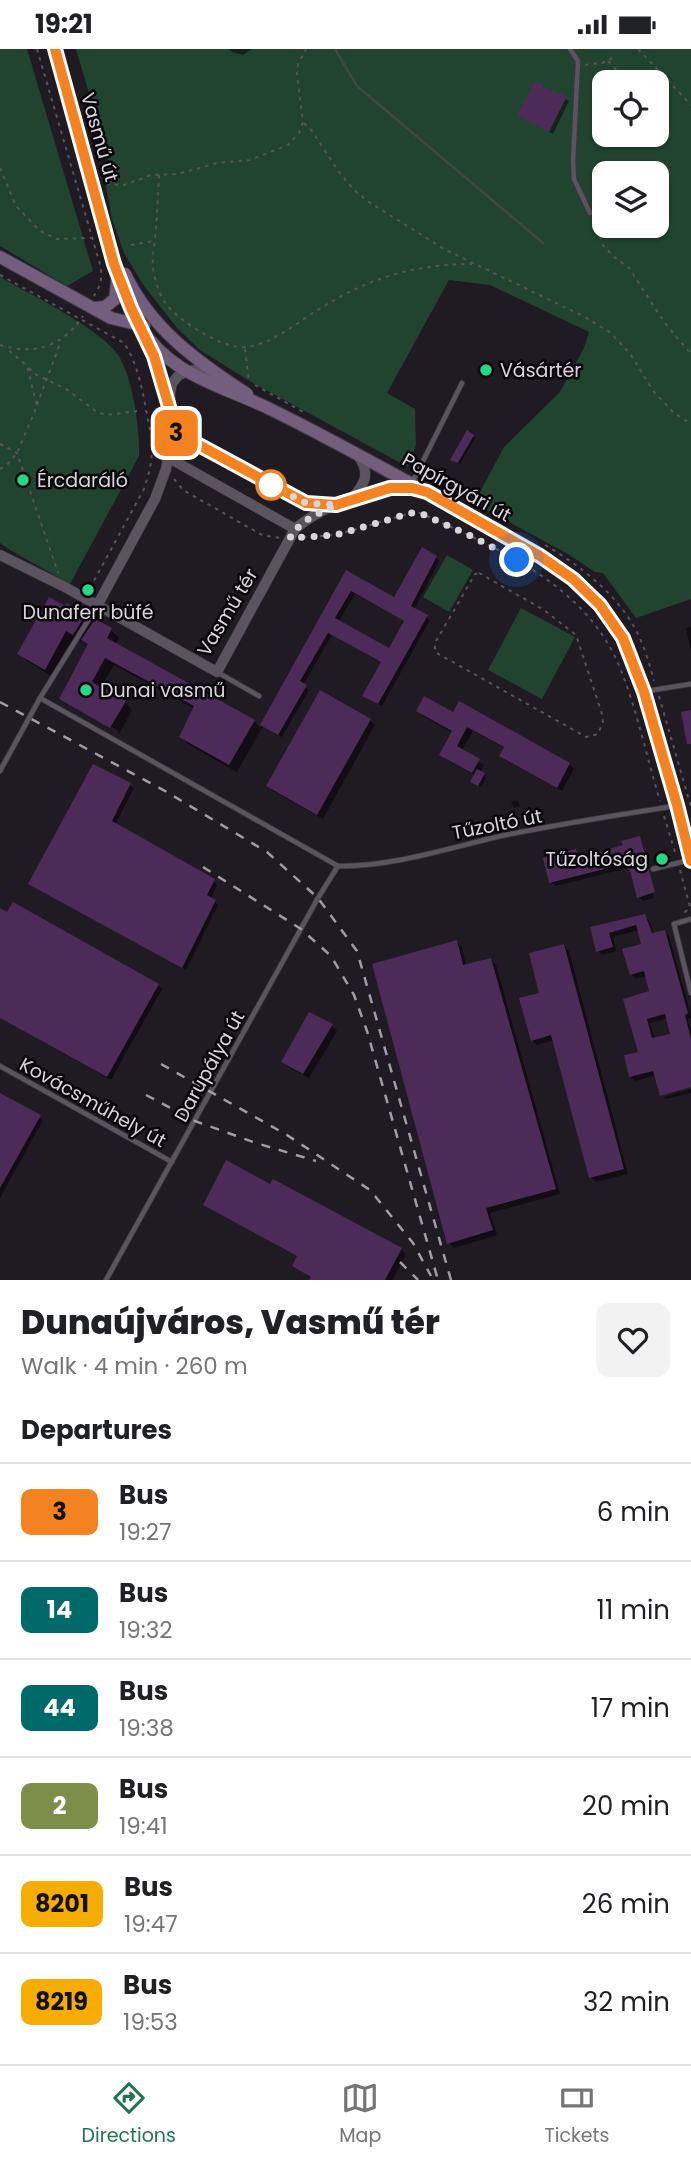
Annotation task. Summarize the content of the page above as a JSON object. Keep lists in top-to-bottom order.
{
  "streets": {
    "street": ["Vasmű út", "Papírgyári út", "Vasmű tér"],
    "lane": ["Tűzoltó út", "Darupálya út", "Kovácsműhely út"]
  },
  "crossings": [
    ["Papírgyári út", "Vasmű tér"],
    ["Papírgyári út", "Tűzoltó út"],
    ["Tűzoltó út", "Darupálya út"],
    ["Darupálya út", "Kovácsműhely út"]
  ],
  "places": [
    "Vásártér",
    "Ércdaráló",
    "Dunaferr büfé",
    "Dunai vasmű",
    "Tűzoltóság"
  ],
  "lines": ["bus line 3"],
  "page": {
    "status": "19:21",
    "on_map": "3",
    "heading": [
      ["Dunaújváros, Vasmű tér", "Walk · 4 min · 260 m"],
      "Departures"
    ],
    "list": [
      {
        "mark": "3",
        "name": "Bus",
        "note": "19:27",
        "value": "6 min"
      },
      {
        "mark": "14",
        "name": "Bus",
        "note": "19:32",
        "value": "11 min"
      },
      {
        "mark": "44",
        "name": "Bus",
        "note": "19:38",
        "value": "17 min"
      },
      {
        "mark": "2",
        "name": "Bus",
        "note": "19:41",
        "value": "20 min"
      },
      {
        "mark": "8201",
        "name": "Bus",
        "note": "19:47",
        "value": "26 min"
      },
      {
        "mark": "8219",
        "name": "Bus",
        "note": "19:53",
        "value": "32 min"
      }
    ],
    "tabs": ["Directions", "Map", "Tickets"]
  }
}
